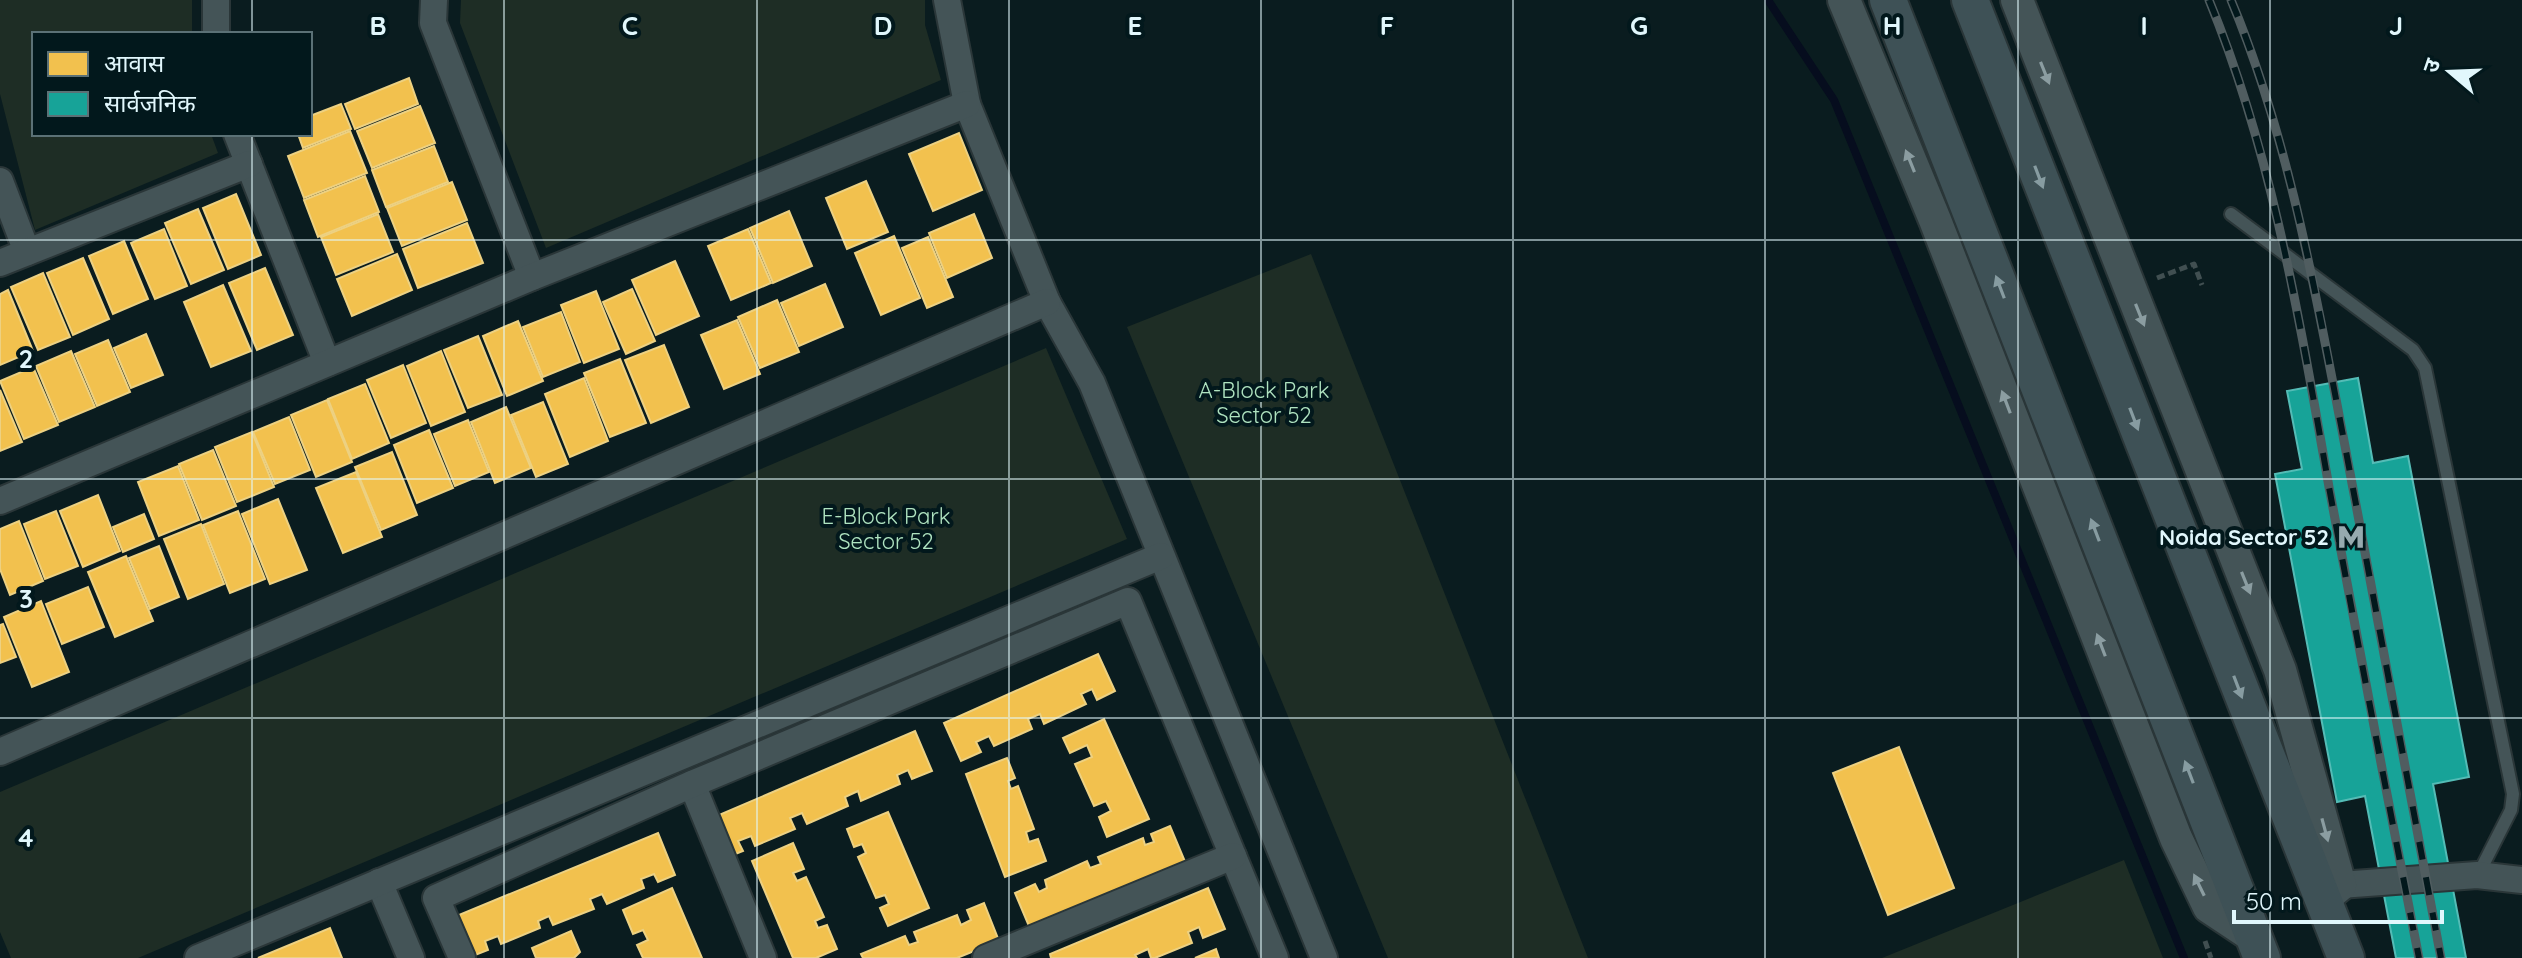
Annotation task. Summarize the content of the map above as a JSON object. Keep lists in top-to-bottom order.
{
  "parks": ["A-Block Park Sector 52", "E-Block Park Sector 52"],
  "places": {
    "metro station": ["Noida Sector 52"]
  },
  "legend": ["आवास", "सार्वजनिक"],
  "scale_bar": "50 m",
  "north": "left",
  "grid": {
    "columns": [
      "B",
      "C",
      "D",
      "E",
      "F",
      "G",
      "H",
      "I",
      "J"
    ],
    "rows": ["2", "3", "4"]
  }
}
